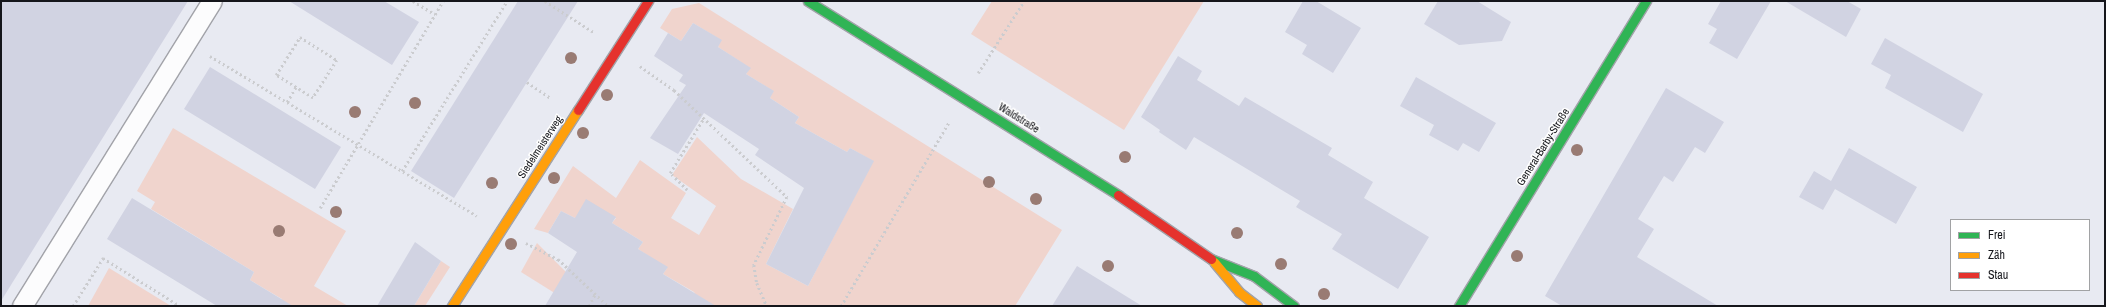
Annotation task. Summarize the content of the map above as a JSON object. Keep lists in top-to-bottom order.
{
  "streets": {
    "street": ["Waldstraße", "Siedelmeisterweg", "General-Barby-Straße"]
  },
  "legend": ["Frei", "Zäh", "Stau"]
}
